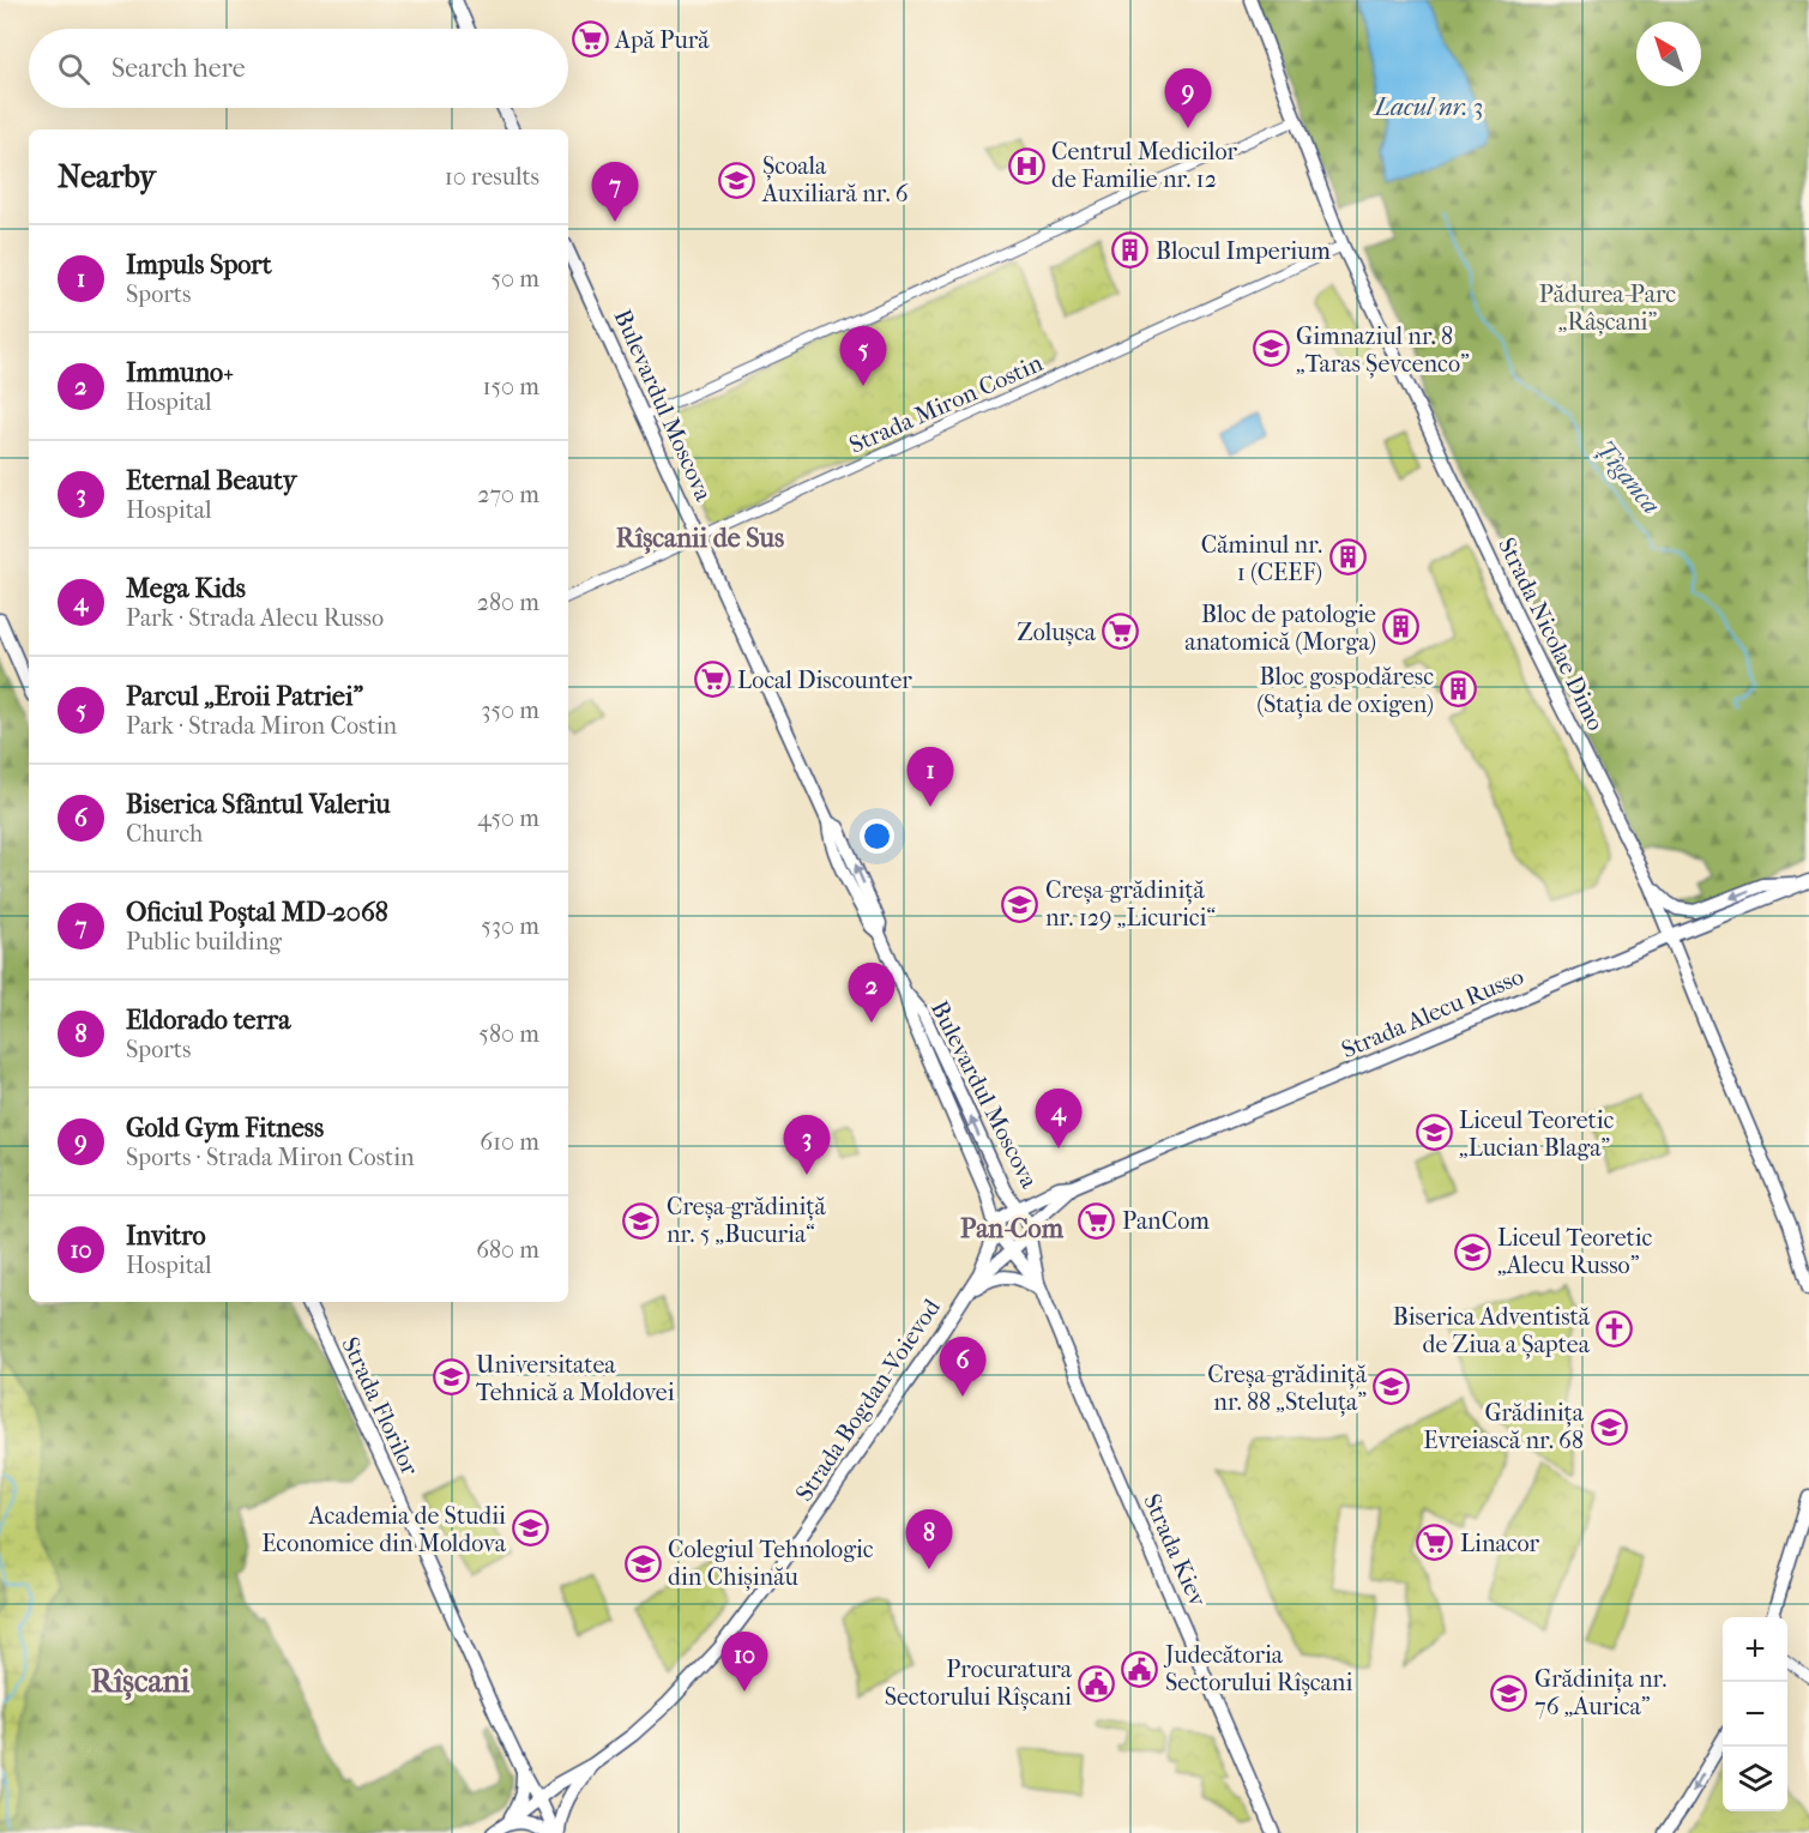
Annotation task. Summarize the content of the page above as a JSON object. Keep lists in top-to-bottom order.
{
  "streets": {
    "main road": [
      "Bulevardul Moscova",
      "Strada Nicolae Dimo",
      "Strada Alecu Russo",
      "Strada Bogdan-Voievod",
      "Strada Florilor",
      "Strada Kiev"
    ],
    "street": ["Strada Miron Costin"]
  },
  "crossings": [
    ["Strada Miron Costin", "Bulevardul Moscova"],
    ["Strada Miron Costin", "Strada Nicolae Dimo"],
    ["Bulevardul Moscova", "Strada Alecu Russo"],
    ["Bulevardul Moscova", "Strada Bogdan-Voievod"],
    ["Bulevardul Moscova", "Strada Kiev"],
    ["Strada Nicolae Dimo", "Strada Alecu Russo"],
    ["Strada Alecu Russo", "Strada Bogdan-Voievod"],
    ["Strada Alecu Russo", "Strada Kiev"],
    ["Strada Bogdan-Voievod", "Strada Florilor"],
    ["Strada Bogdan-Voievod", "Strada Kiev"]
  ],
  "districts": ["Rîșcanii de Sus", "Pan-Com", "Rîșcani"],
  "water": ["Lacul nr. 3", "Țîganca"],
  "parks": ["Pădurea-Parc „Râșcani”"],
  "places": {
    "supermarket": [
      "Apă Pură",
      "Zolușca",
      "Local Discounter",
      "PanCom",
      "Linacor"
    ],
    "hospital": ["Centrul Medicilor de Familie nr. 12"],
    "school or university": [
      "Școala Auxiliară nr. 6",
      "Gimnaziul nr. 8 „Taras Șevcenco”",
      "Creșa-grădiniță nr. 129 „Licurici“",
      "Liceul Teoretic „Lucian Blaga”",
      "Creșa-grădiniță nr. 5 „Bucuria“",
      "Liceul Teoretic „Alecu Russo”",
      "Universitatea Tehnică a Moldovei",
      "Creșa-grădiniță nr. 88 „Steluța”",
      "Grădinița Evreiască nr. 68",
      "Academia de Studii Economice din Moldova",
      "Colegiul Tehnologic din Chișinău",
      "Grădinița nr. 76 „Aurica”"
    ],
    "building": [
      "Blocul Imperium",
      "Căminul nr. 1 (CEEF)",
      "Bloc de patologie anatomică (Morga)",
      "Bloc gospodăresc (Stația de oxigen)"
    ],
    "church": ["Biserica Adventistă de Ziua a Șaptea"],
    "public building": ["Judecătoria Sectorului Rîșcani", "Procuratura Sectorului Rîșcani"]
  },
  "north": "top left",
  "page": {
    "search": "Search here",
    "pins": [
      "9",
      "7",
      "5",
      "1",
      "2",
      "4",
      "3",
      "6",
      "8",
      "10"
    ],
    "heading": ["Nearby", "10 results"],
    "list": [
      {
        "mark": "1",
        "name": "Impuls Sport",
        "note": "Sports",
        "value": "50 m"
      },
      {
        "mark": "2",
        "name": "Immuno+",
        "note": "Hospital",
        "value": "150 m"
      },
      {
        "mark": "3",
        "name": "Eternal Beauty",
        "note": "Hospital",
        "value": "270 m"
      },
      {
        "mark": "4",
        "name": "Mega Kids",
        "note": "Park · Strada Alecu Russo",
        "value": "280 m"
      },
      {
        "mark": "5",
        "name": "Parcul „Eroii Patriei”",
        "note": "Park · Strada Miron Costin",
        "value": "350 m"
      },
      {
        "mark": "6",
        "name": "Biserica Sfântul Valeriu",
        "note": "Church",
        "value": "450 m"
      },
      {
        "mark": "7",
        "name": "Oficiul Poștal MD-2068",
        "note": "Public building",
        "value": "530 m"
      },
      {
        "mark": "8",
        "name": "Eldorado terra",
        "note": "Sports",
        "value": "580 m"
      },
      {
        "mark": "9",
        "name": "Gold Gym Fitness",
        "note": "Sports · Strada Miron Costin",
        "value": "610 m"
      },
      {
        "mark": "10",
        "name": "Invitro",
        "note": "Hospital",
        "value": "680 m"
      }
    ],
    "map_buttons": ["+", "−"]
  }
}
